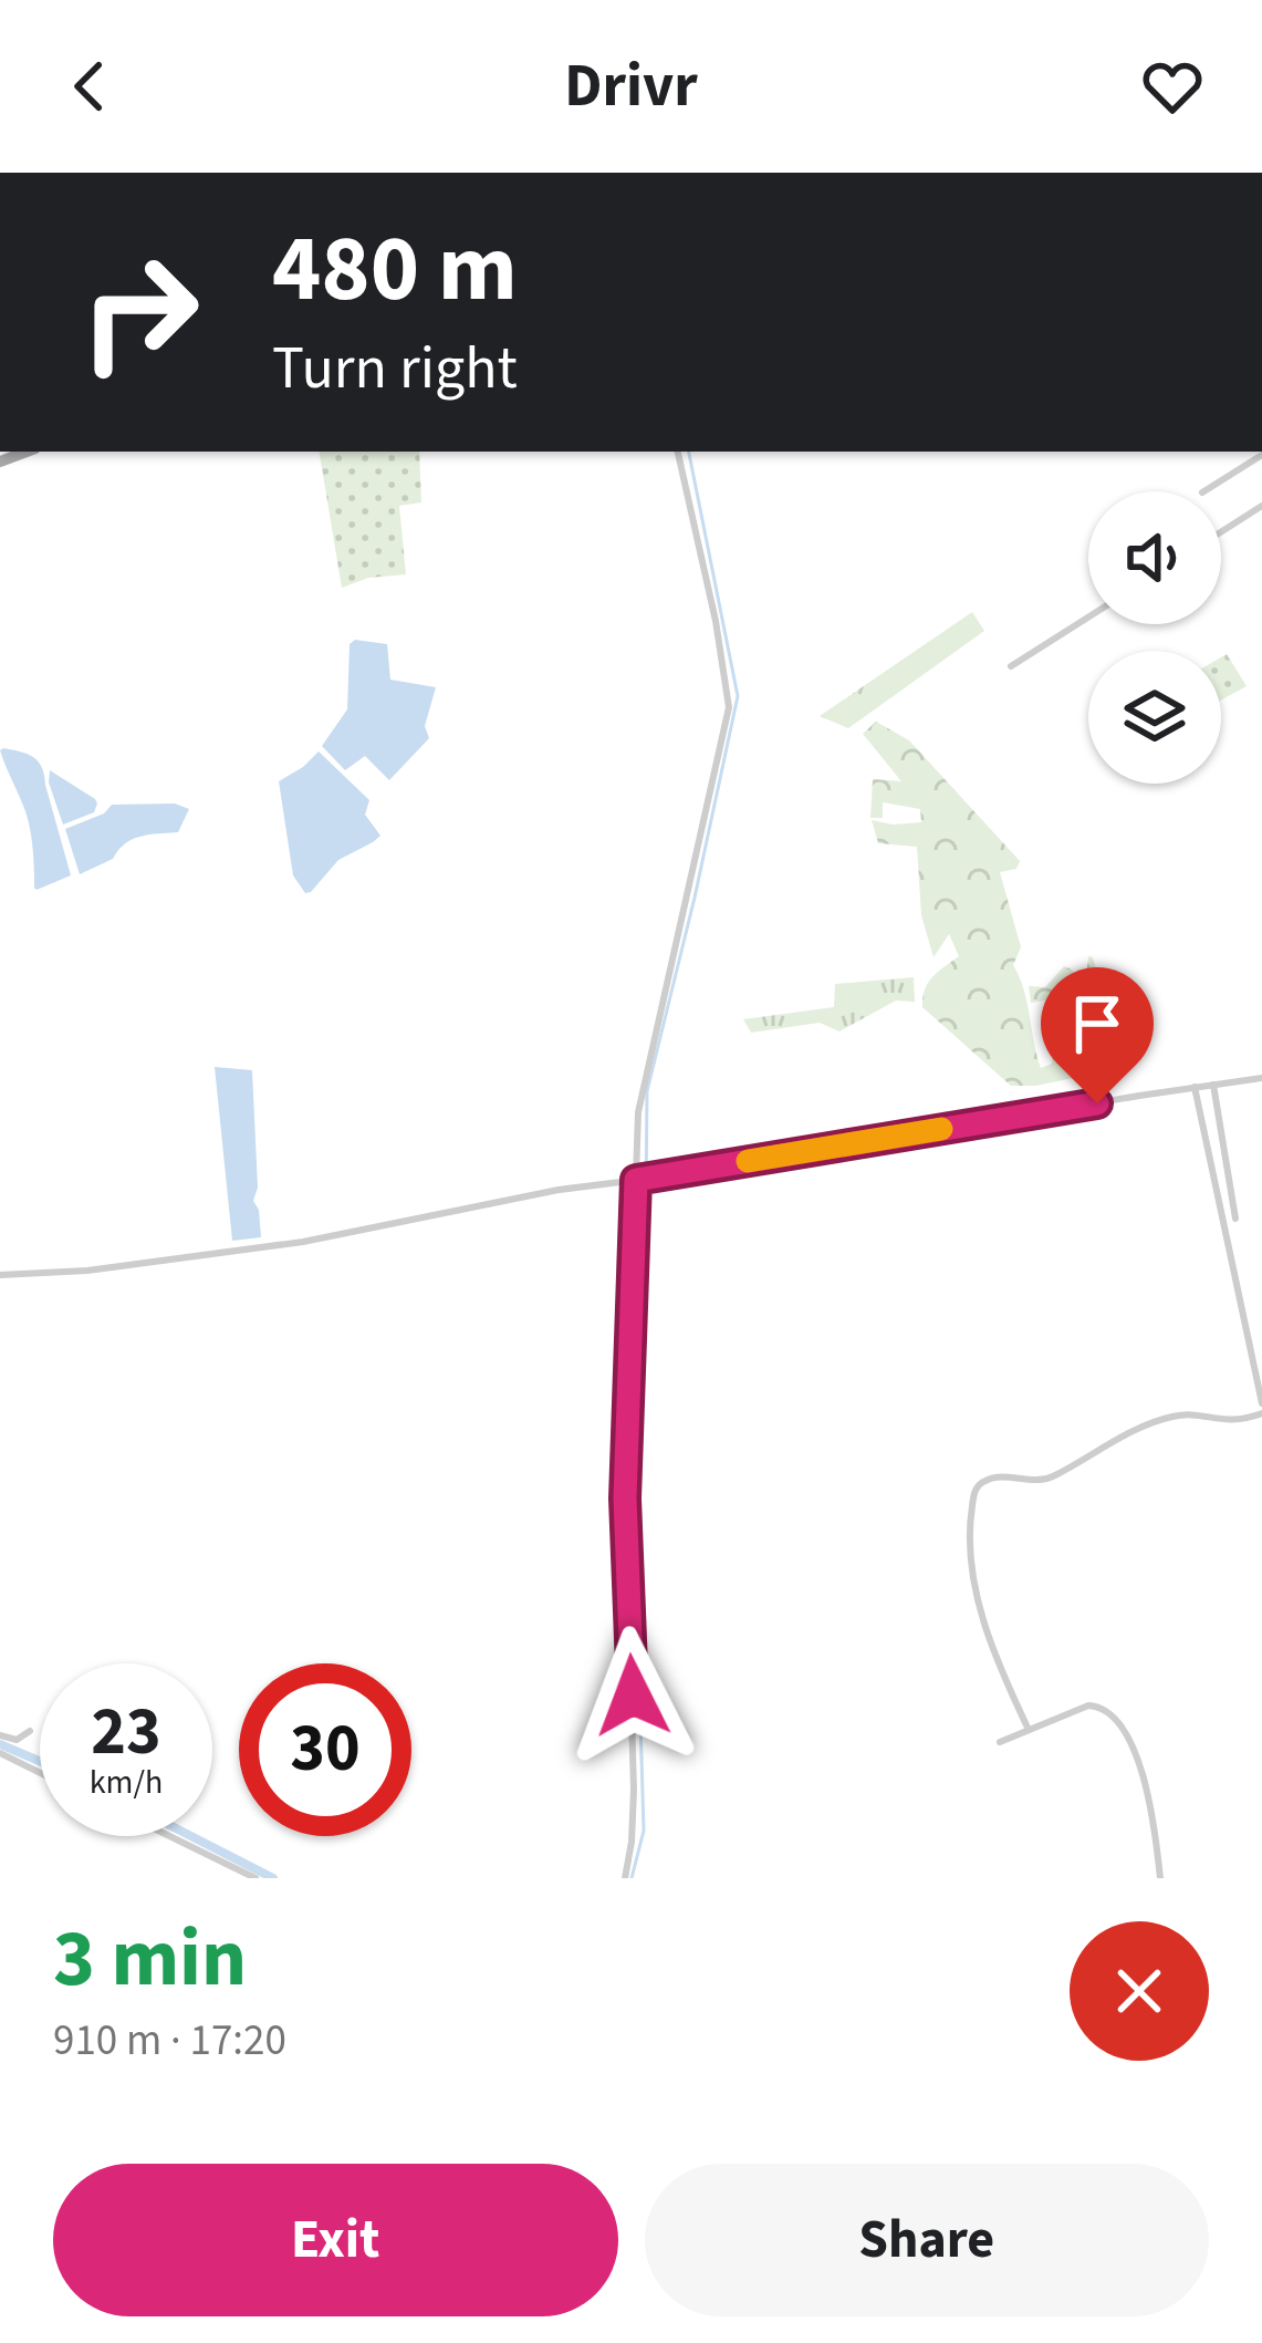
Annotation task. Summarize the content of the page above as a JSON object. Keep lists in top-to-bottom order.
{
  "page": {
    "header": "Drivr",
    "turn": ["480 m", "Turn right"],
    "speed": "23 km/h",
    "limit": "30",
    "heading": ["3 min", "910 m · 17:20"],
    "buttons": ["Exit", "Share"]
  }
}
